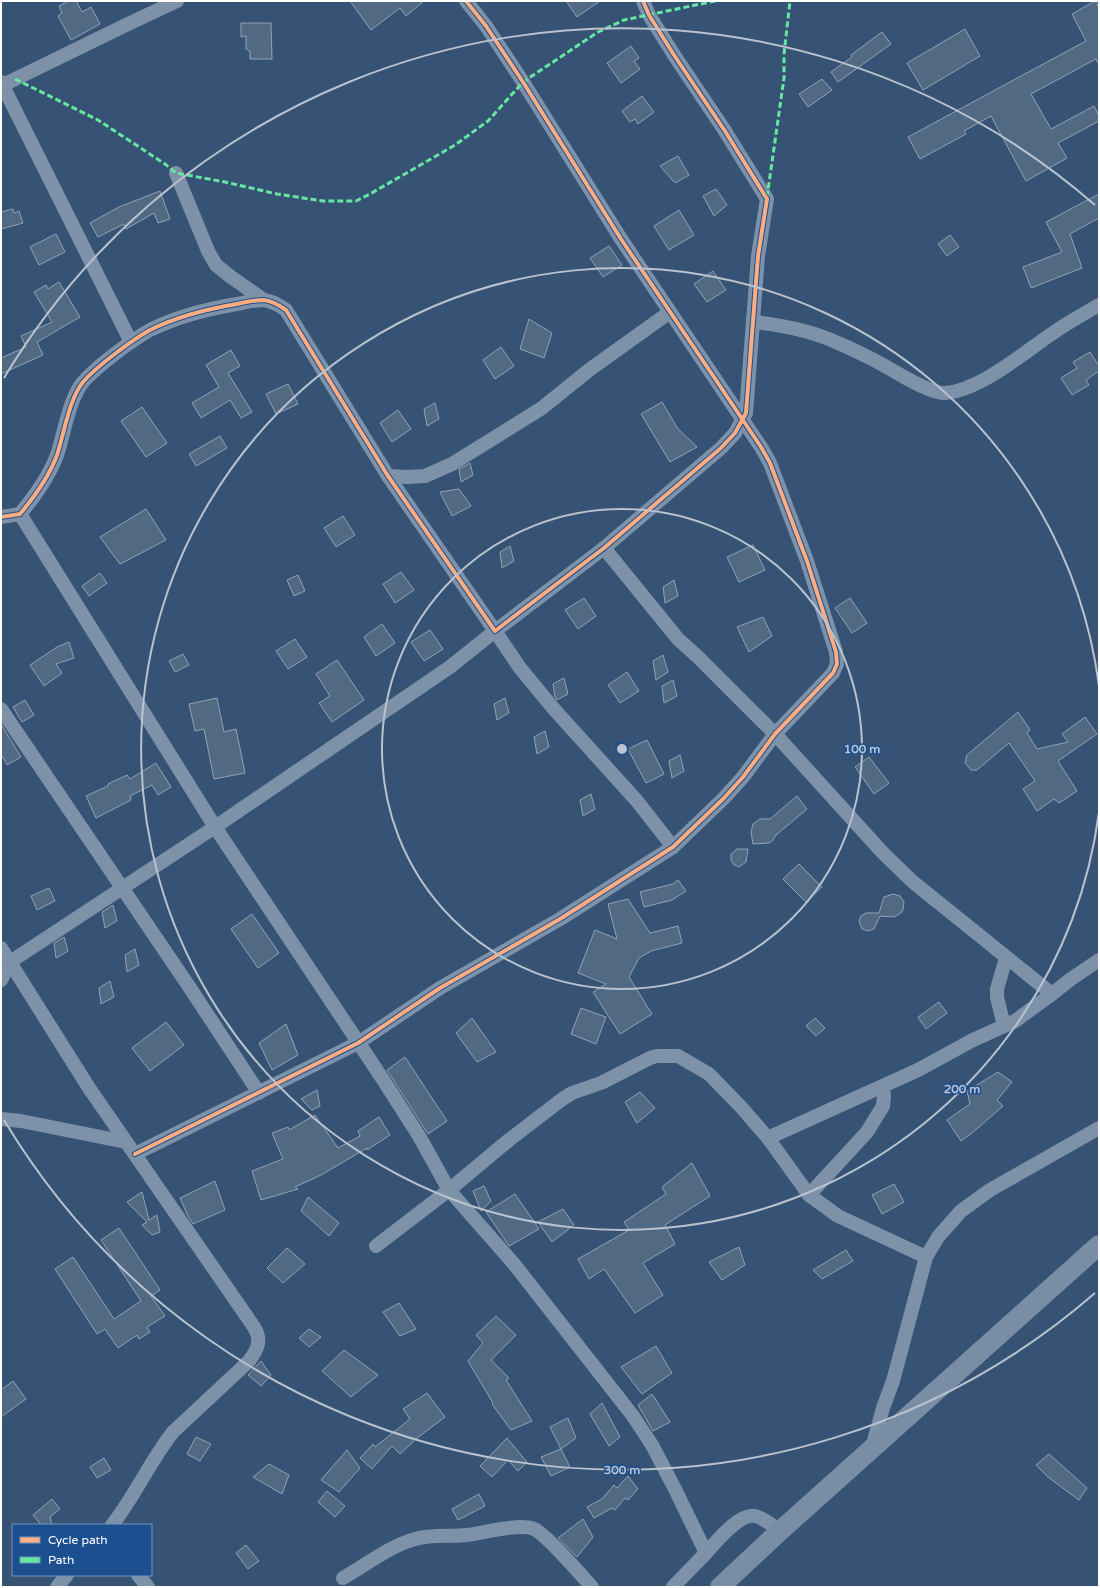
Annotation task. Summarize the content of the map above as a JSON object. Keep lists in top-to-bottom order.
{
  "legend": ["Cycle path", "Path"],
  "rings": ["100 m", "200 m", "300 m"]
}
